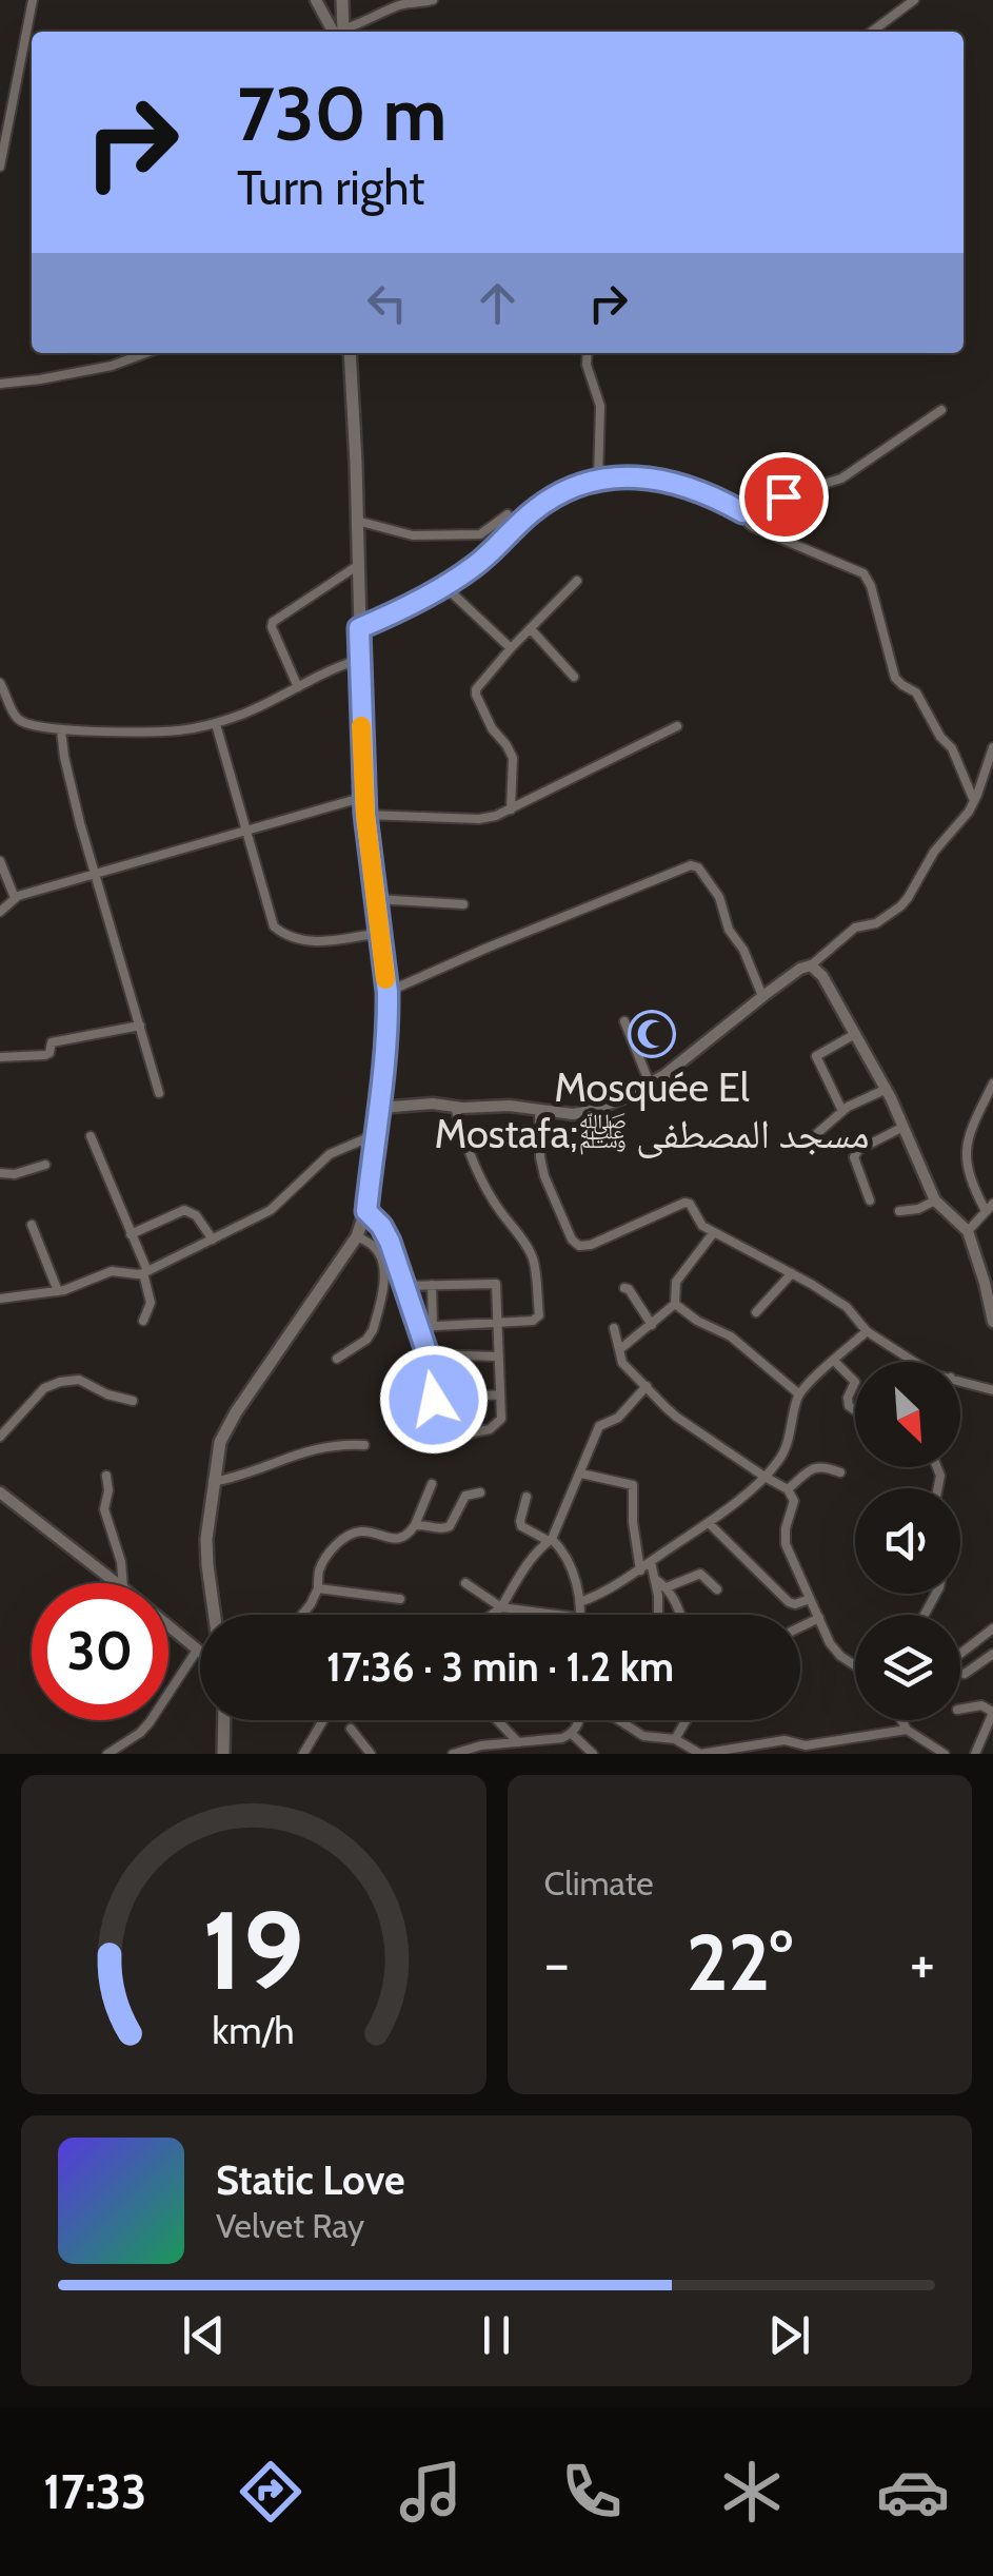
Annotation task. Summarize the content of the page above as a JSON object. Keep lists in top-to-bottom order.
{
  "places": {
    "mosque": ["Mosquée El Mostafa;مسجد المصطفى ﷺ"]
  },
  "north": "bottom right",
  "page": {
    "turn": ["730 m", "Turn right"],
    "limit": "30",
    "trip": "17:36 · 3 min · 1.2 km",
    "tile": "Climate",
    "heat": ["−", "22°", "+"],
    "song": ["Static Love", "Velvet Ray"],
    "tabs": "17:33",
    "gauge": ["19", "km/h"]
  }
}
